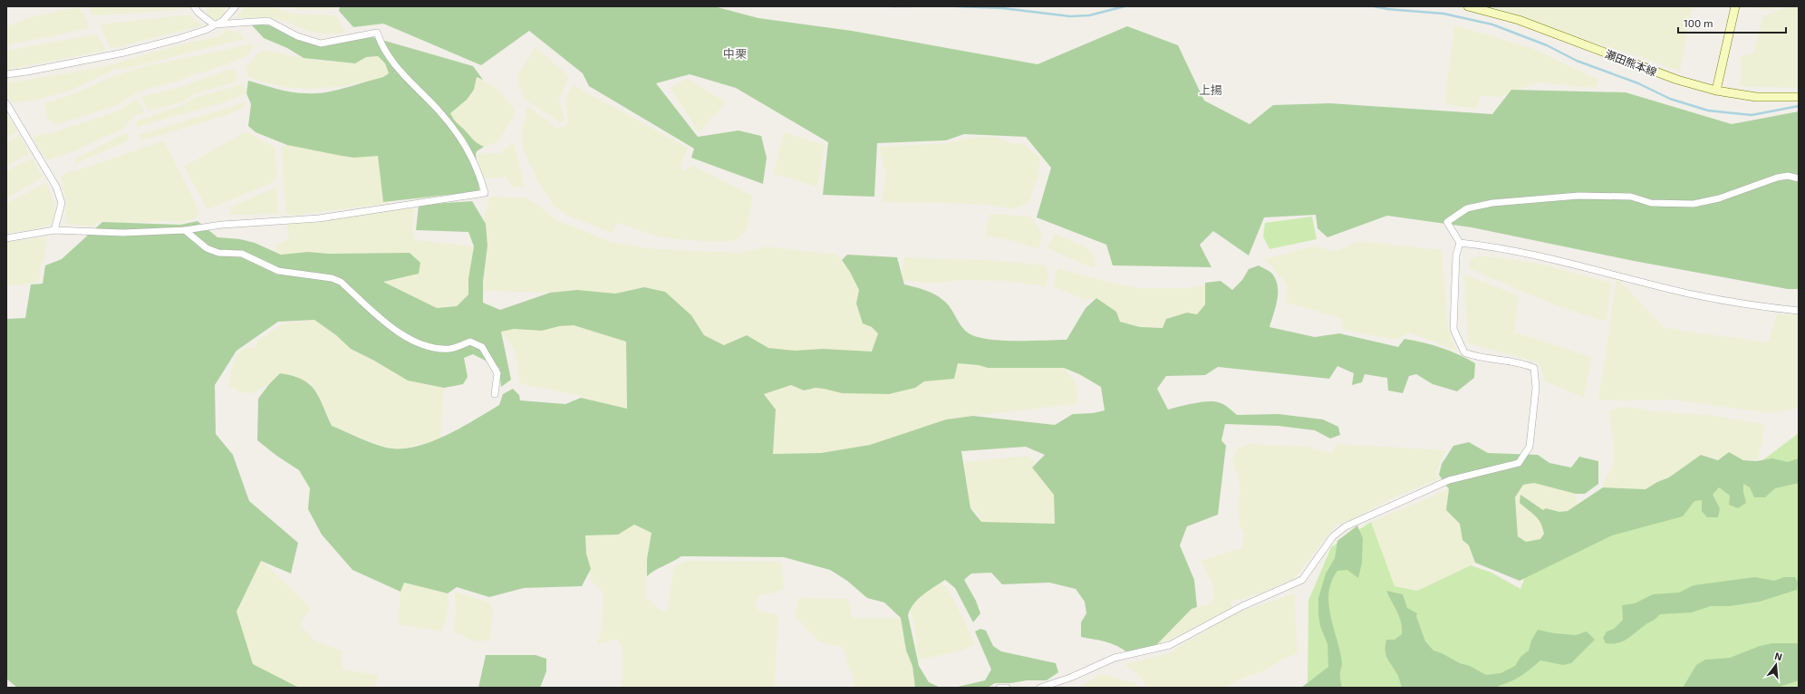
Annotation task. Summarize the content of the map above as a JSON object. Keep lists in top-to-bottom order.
{
  "streets": {
    "main road": ["瀬田熊本線"]
  },
  "districts": ["中栗", "上揚"],
  "scale_bar": "100 m",
  "north": "top"
}
